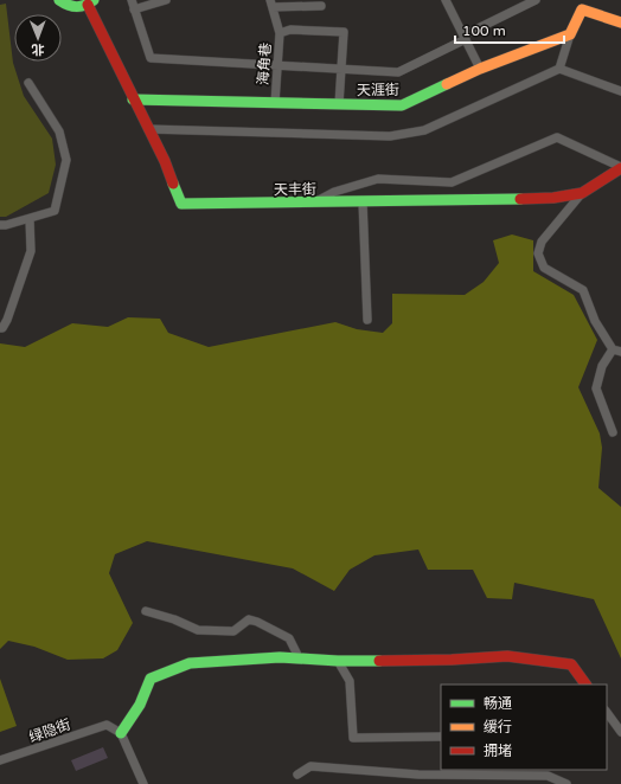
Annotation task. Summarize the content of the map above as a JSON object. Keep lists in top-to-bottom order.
{
  "streets": {
    "street": [
      "海角巷",
      "天涯街",
      "天丰街",
      "绿隐街"
    ]
  },
  "crossings": [
    ["海角巷", "天涯街"],
    ["天涯街", "天丰街"]
  ],
  "legend": ["畅通", "缓行", "拥堵"],
  "scale_bar": "100 m",
  "north": "bottom"
}
